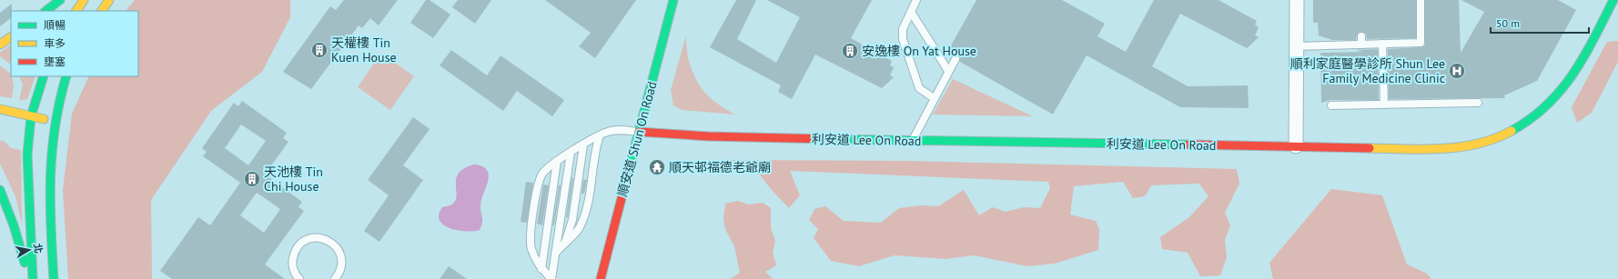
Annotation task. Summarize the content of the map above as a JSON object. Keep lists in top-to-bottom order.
{
  "streets": {
    "street": ["順安道 Shun On Road", "利安道 Lee On Road"]
  },
  "crossings": [
    ["順安道 Shun On Road", "利安道 Lee On Road"]
  ],
  "places": {
    "building": ["天權樓 Tin Kuen House", "安逸樓 On Yat House", "天池樓 Tin Chi House"],
    "hospital": ["順利家庭醫學診所 Shun Lee Family Medicine Clinic"],
    "temple": ["順天邨福德老爺廟"]
  },
  "legend": ["順暢", "車多", "壅塞"],
  "scale_bar": "50 m",
  "north": "right"
}
